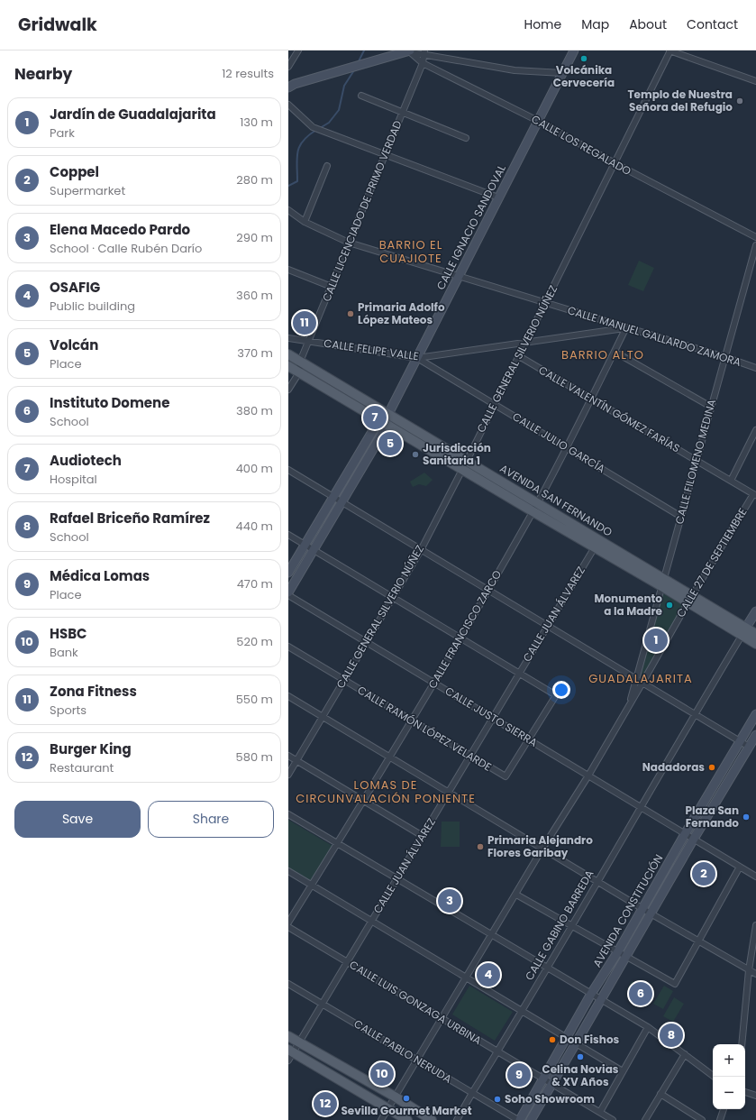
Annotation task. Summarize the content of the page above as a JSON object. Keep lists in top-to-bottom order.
{
  "streets": {
    "main road": ["AVENIDA SAN FERNANDO"],
    "street": [
      "CALLE LOS REGALADO",
      "CALLE LICENCIADO DE PRIMO VERDAD",
      "CALLE IGNACIO SANDOVAL",
      "CALLE MANUEL GALLARDO ZAMORA",
      "CALLE FELIPE VALLE",
      "CALLE GENERAL SILVERIO NÚÑEZ",
      "CALLE VALENTÍN GÓMEZ FARÍAS",
      "CALLE JULIO GARCÍA",
      "CALLE FILOMENO MEDINA",
      "CALLE 27 DE SEPTIEMBRE",
      "CALLE JUAN ÁLVAREZ",
      "CALLE FRANCISCO ZARCO",
      "CALLE JUSTO SIERRA",
      "CALLE RAMÓN LÓPEZ VELARDE",
      "AVENIDA CONSTITUCIÓN",
      "CALLE GABINO BARREDA",
      "CALLE LUIS GONZAGA URBINA",
      "CALLE PABLO NERUDA"
    ]
  },
  "crossings": [
    ["CALLE LOS REGALADO", "CALLE LICENCIADO DE PRIMO VERDAD"],
    ["CALLE LOS REGALADO", "CALLE IGNACIO SANDOVAL"],
    ["CALLE LOS REGALADO", "CALLE GENERAL SILVERIO NÚÑEZ"],
    ["CALLE LICENCIADO DE PRIMO VERDAD", "CALLE MANUEL GALLARDO ZAMORA"],
    ["CALLE LICENCIADO DE PRIMO VERDAD", "CALLE FELIPE VALLE"],
    ["CALLE LICENCIADO DE PRIMO VERDAD", "AVENIDA SAN FERNANDO"],
    ["CALLE IGNACIO SANDOVAL", "CALLE MANUEL GALLARDO ZAMORA"],
    ["CALLE IGNACIO SANDOVAL", "CALLE FELIPE VALLE"],
    ["CALLE IGNACIO SANDOVAL", "CALLE JULIO GARCÍA"],
    ["CALLE IGNACIO SANDOVAL", "AVENIDA SAN FERNANDO"],
    ["CALLE MANUEL GALLARDO ZAMORA", "CALLE FELIPE VALLE"],
    ["CALLE MANUEL GALLARDO ZAMORA", "CALLE GENERAL SILVERIO NÚÑEZ"],
    ["CALLE MANUEL GALLARDO ZAMORA", "CALLE FILOMENO MEDINA"],
    ["CALLE MANUEL GALLARDO ZAMORA", "CALLE FRANCISCO ZARCO"],
    ["CALLE FELIPE VALLE", "CALLE GENERAL SILVERIO NÚÑEZ"],
    ["CALLE FELIPE VALLE", "CALLE JULIO GARCÍA"],
    ["CALLE FELIPE VALLE", "CALLE FRANCISCO ZARCO"],
    ["CALLE GENERAL SILVERIO NÚÑEZ", "CALLE VALENTÍN GÓMEZ FARÍAS"],
    ["CALLE GENERAL SILVERIO NÚÑEZ", "CALLE JULIO GARCÍA"],
    ["CALLE GENERAL SILVERIO NÚÑEZ", "AVENIDA SAN FERNANDO"],
    ["CALLE GENERAL SILVERIO NÚÑEZ", "CALLE JUSTO SIERRA"],
    ["CALLE GENERAL SILVERIO NÚÑEZ", "CALLE RAMÓN LÓPEZ VELARDE"],
    ["CALLE VALENTÍN GÓMEZ FARÍAS", "CALLE FILOMENO MEDINA"],
    ["CALLE VALENTÍN GÓMEZ FARÍAS", "CALLE 27 DE SEPTIEMBRE"],
    ["CALLE VALENTÍN GÓMEZ FARÍAS", "CALLE FRANCISCO ZARCO"],
    ["CALLE JULIO GARCÍA", "CALLE FILOMENO MEDINA"],
    ["CALLE JULIO GARCÍA", "CALLE FRANCISCO ZARCO"],
    ["CALLE FILOMENO MEDINA", "AVENIDA SAN FERNANDO"],
    ["CALLE FILOMENO MEDINA", "CALLE 27 DE SEPTIEMBRE"],
    ["AVENIDA SAN FERNANDO", "CALLE 27 DE SEPTIEMBRE"],
    ["AVENIDA SAN FERNANDO", "CALLE JUAN ÁLVAREZ"],
    ["AVENIDA SAN FERNANDO", "CALLE FRANCISCO ZARCO"],
    ["AVENIDA SAN FERNANDO", "CALLE GABINO BARREDA"],
    ["CALLE 27 DE SEPTIEMBRE", "CALLE JUSTO SIERRA"],
    ["CALLE 27 DE SEPTIEMBRE", "CALLE LUIS GONZAGA URBINA"],
    ["CALLE 27 DE SEPTIEMBRE", "CALLE PABLO NERUDA"],
    ["CALLE JUAN ÁLVAREZ", "CALLE JUSTO SIERRA"],
    ["CALLE JUAN ÁLVAREZ", "CALLE RAMÓN LÓPEZ VELARDE"],
    ["CALLE JUAN ÁLVAREZ", "CALLE LUIS GONZAGA URBINA"],
    ["CALLE JUAN ÁLVAREZ", "CALLE PABLO NERUDA"],
    ["CALLE FRANCISCO ZARCO", "CALLE JUSTO SIERRA"],
    ["CALLE FRANCISCO ZARCO", "CALLE RAMÓN LÓPEZ VELARDE"],
    ["CALLE JUSTO SIERRA", "CALLE RAMÓN LÓPEZ VELARDE"],
    ["CALLE JUSTO SIERRA", "AVENIDA CONSTITUCIÓN"],
    ["CALLE JUSTO SIERRA", "CALLE GABINO BARREDA"],
    ["AVENIDA CONSTITUCIÓN", "CALLE LUIS GONZAGA URBINA"],
    ["AVENIDA CONSTITUCIÓN", "CALLE PABLO NERUDA"],
    ["CALLE GABINO BARREDA", "CALLE LUIS GONZAGA URBINA"],
    ["CALLE GABINO BARREDA", "CALLE PABLO NERUDA"]
  ],
  "districts": [
    "BARRIO EL CUAJIOTE",
    "BARRIO ALTO",
    "GUADALAJARITA",
    "LOMAS DE CIRCUNVALACIÓN PONIENTE"
  ],
  "places": [
    "Volcánika Cervecería",
    "Templo de Nuestra Señora del Refugio",
    "Primaria Adolfo López Mateos",
    "Jurisdicción Sanitaria 1",
    "Monumento a la Madre",
    "Nadadoras",
    "Plaza San Fernando",
    "Primaria Alejandro Flores Garibay",
    "Don Fishos",
    "Celina Novias & XV Años",
    "Sevilla Gourmet Market",
    "Soho Showroom"
  ],
  "page": {
    "header": "Gridwalk",
    "nav": [
      "Home",
      "Map",
      "About",
      "Contact"
    ],
    "heading": ["Nearby", "12 results"],
    "list": [
      {
        "mark": "1",
        "name": "Jardín de Guadalajarita",
        "note": "Park",
        "value": "130 m"
      },
      {
        "mark": "2",
        "name": "Coppel",
        "note": "Supermarket",
        "value": "280 m"
      },
      {
        "mark": "3",
        "name": "Elena Macedo Pardo",
        "note": "School · Calle Rubén Darío",
        "value": "290 m"
      },
      {
        "mark": "4",
        "name": "OSAFIG",
        "note": "Public building",
        "value": "360 m"
      },
      {
        "mark": "5",
        "name": "Volcán",
        "note": "Place",
        "value": "370 m"
      },
      {
        "mark": "6",
        "name": "Instituto Domene",
        "note": "School",
        "value": "380 m"
      },
      {
        "mark": "7",
        "name": "Audiotech",
        "note": "Hospital",
        "value": "400 m"
      },
      {
        "mark": "8",
        "name": "Rafael Briceño Ramírez",
        "note": "School",
        "value": "440 m"
      },
      {
        "mark": "9",
        "name": "Médica Lomas",
        "note": "Place",
        "value": "470 m"
      },
      {
        "mark": "10",
        "name": "HSBC",
        "note": "Bank",
        "value": "520 m"
      },
      {
        "mark": "11",
        "name": "Zona Fitness",
        "note": "Sports",
        "value": "550 m"
      },
      {
        "mark": "12",
        "name": "Burger King",
        "note": "Restaurant",
        "value": "580 m"
      }
    ],
    "pins": [
      "11",
      "7",
      "5",
      "1",
      "2",
      "3",
      "4",
      "6",
      "8",
      "10",
      "9",
      "12"
    ],
    "buttons": ["Save", "Share"],
    "map_buttons": ["+", "−"]
  }
}
